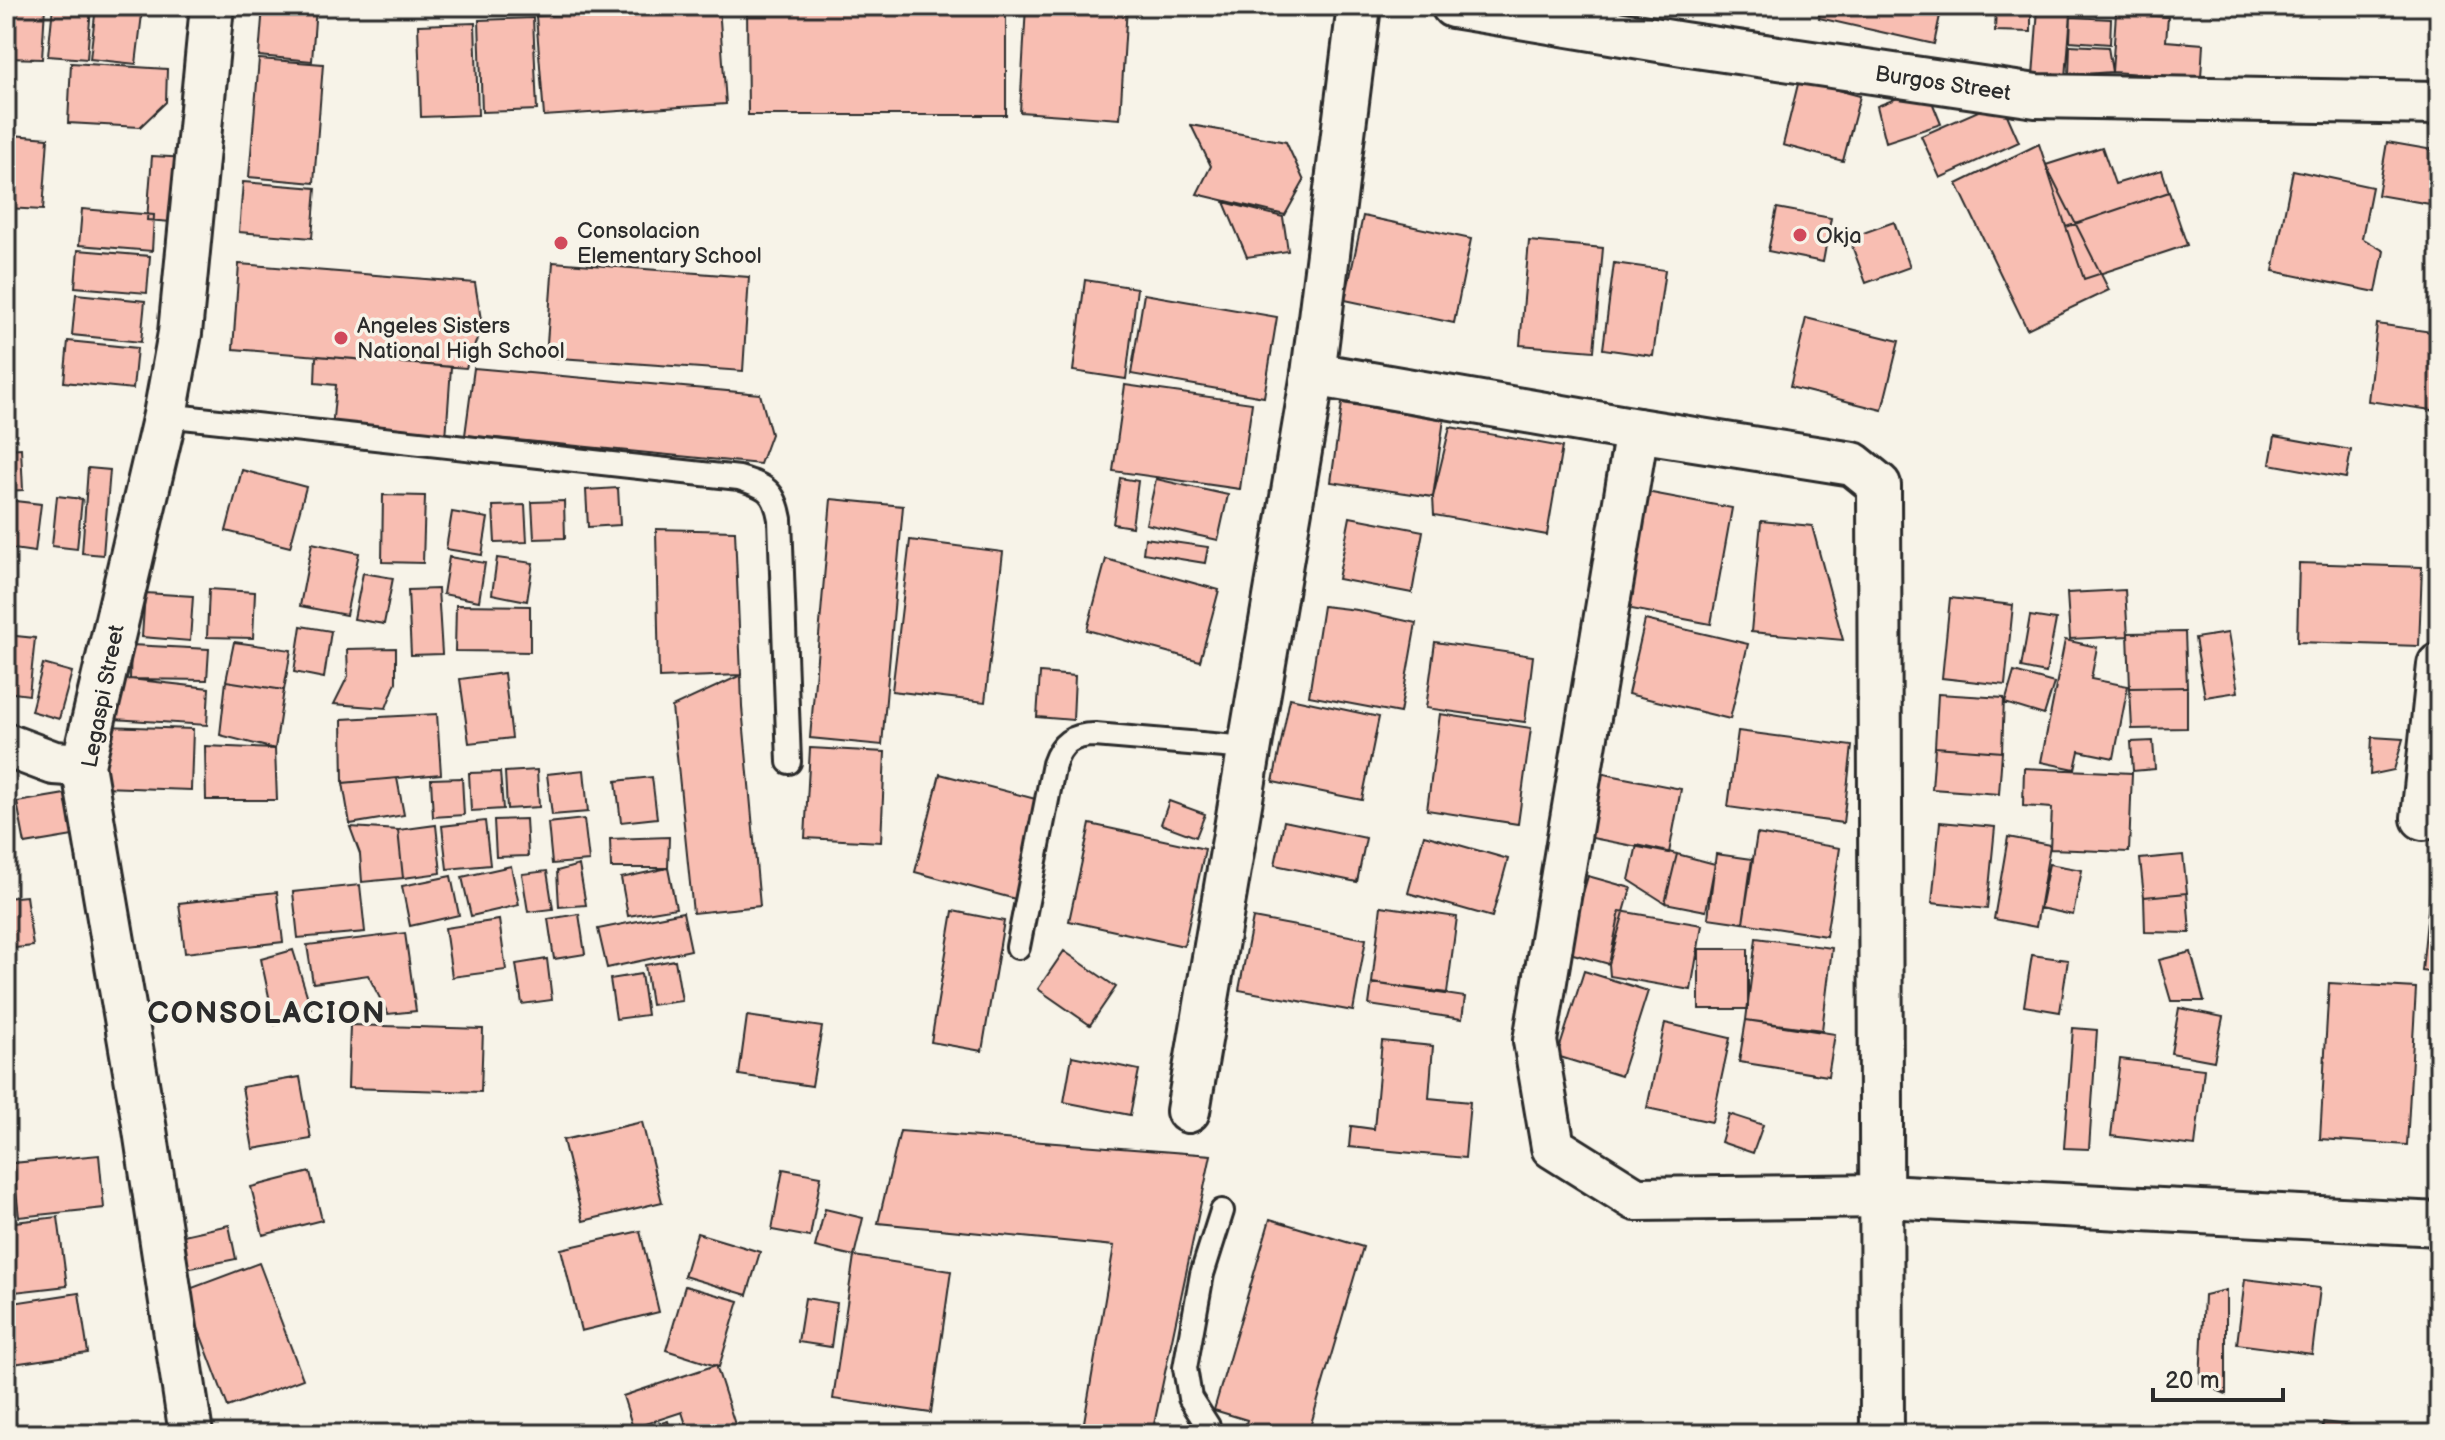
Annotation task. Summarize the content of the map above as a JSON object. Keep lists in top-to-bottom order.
{
  "streets": {
    "street": ["Burgos Street", "Legaspi Street"]
  },
  "districts": ["CONSOLACION"],
  "places": ["Okja", "Consolacion Elementary School", "Angeles Sisters National High School"],
  "scale_bar": "20 m"
}
